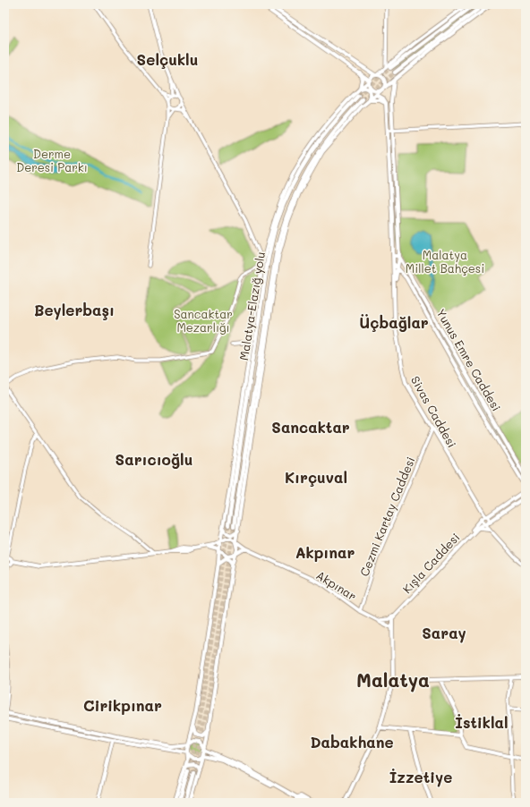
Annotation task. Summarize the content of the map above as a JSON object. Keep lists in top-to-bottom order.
{
  "streets": {
    "highway": ["Malatya-Elazığ yolu"],
    "main road": [
      "Yunus Emre Caddesi",
      "Sivas Caddesi",
      "Kışla Caddesi",
      "Akpınar"
    ],
    "street": ["Cezmi Kartay Caddesi"]
  },
  "crossings": [
    ["Sivas Caddesi", "Cezmi Kartay Caddesi"],
    ["Sivas Caddesi", "Kışla Caddesi"],
    ["Cezmi Kartay Caddesi", "Akpınar"]
  ],
  "districts": [
    "Selçuklu",
    "Beylerbaşı",
    "Üçbağlar",
    "Sancaktar",
    "Sarıcıoğlu",
    "Kırçuval",
    "Akpınar",
    "Saray",
    "Malatya",
    "Cirikpınar",
    "İstiklal",
    "Dabakhane",
    "İzzetiye"
  ],
  "parks": ["Derme Deresi Parkı", "Malatya Millet Bahçesi", "Sancaktar Mezarlığı"]
}
